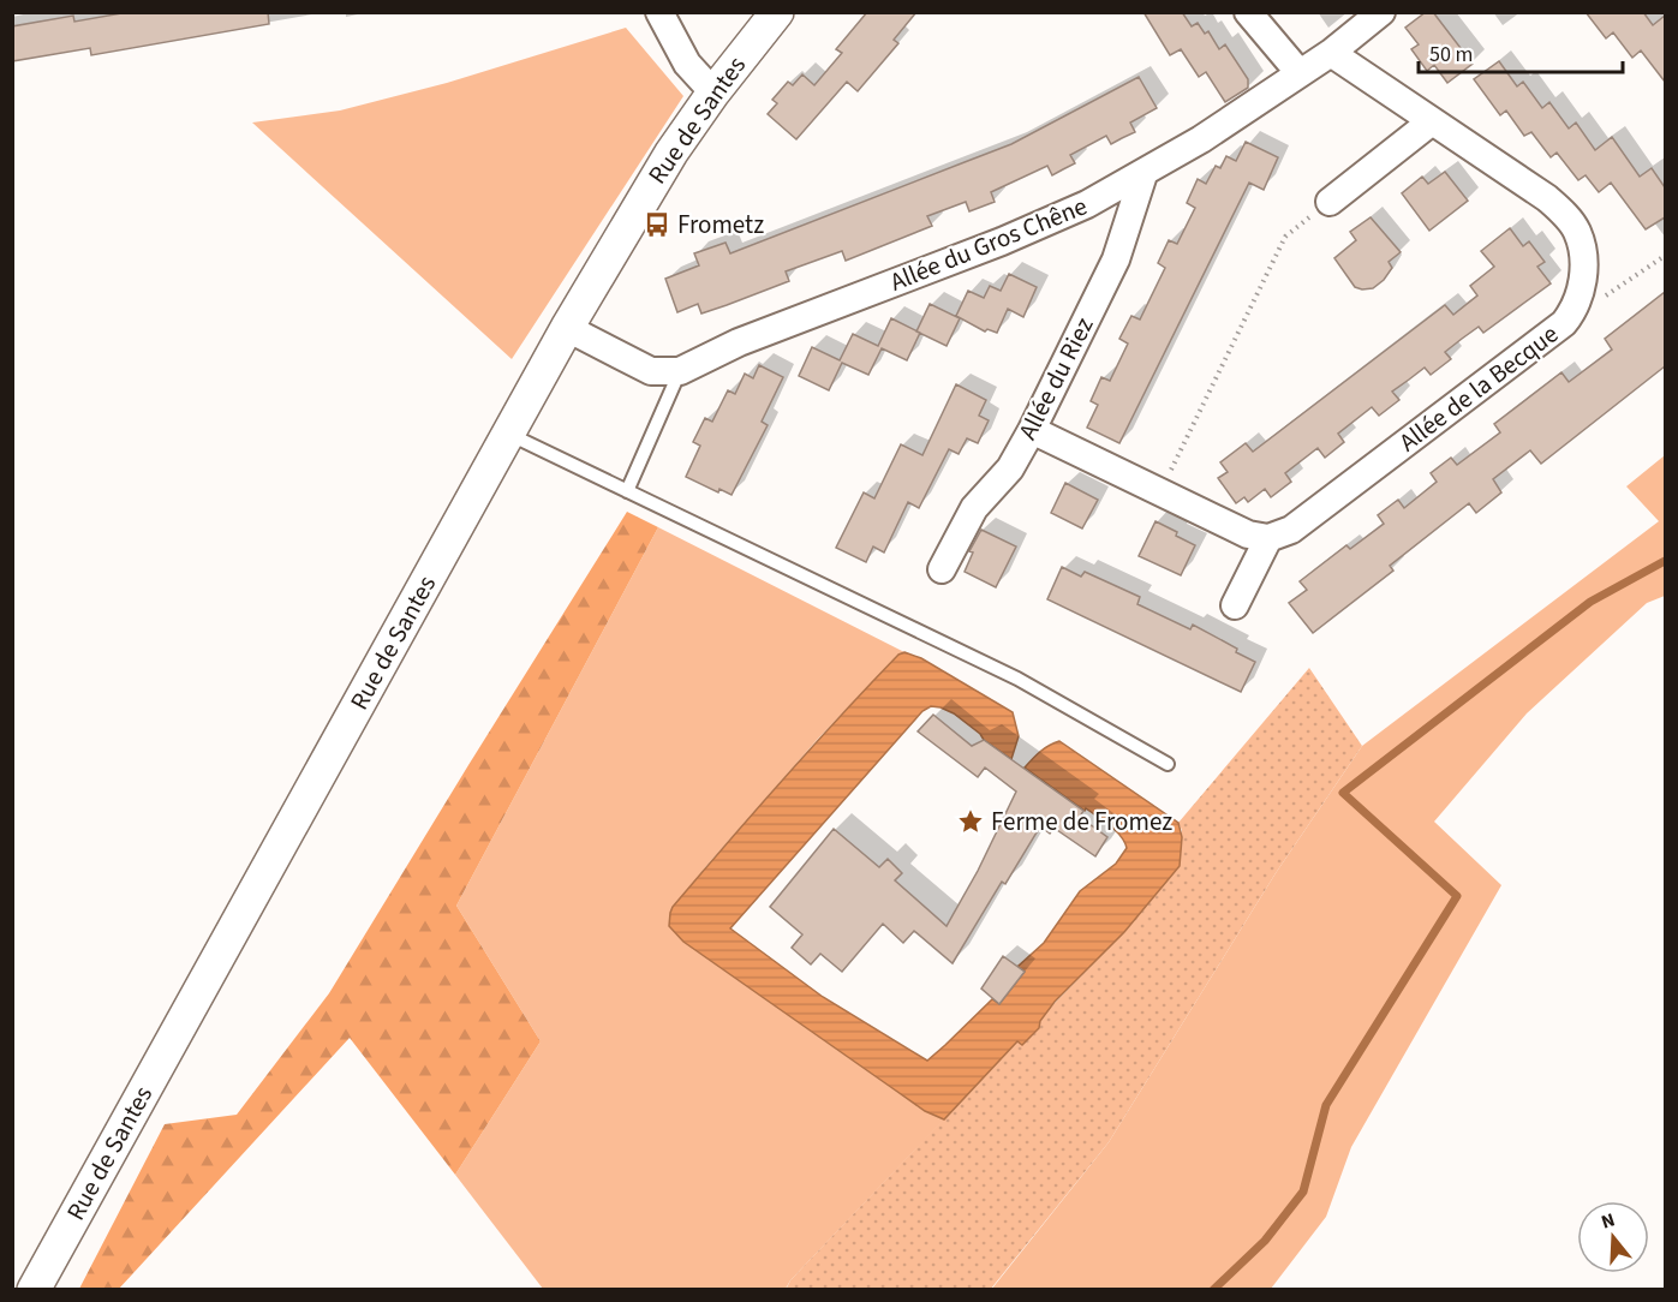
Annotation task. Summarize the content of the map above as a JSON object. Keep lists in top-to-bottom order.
{
  "streets": {
    "street": [
      "Rue de Santes",
      "Allée du Gros Chêne",
      "Allée du Riez",
      "Allée de la Becque"
    ]
  },
  "crossings": [
    ["Allée du Gros Chêne", "Allée du Riez"],
    ["Allée du Gros Chêne", "Allée de la Becque"]
  ],
  "places": {
    "bus stop": ["Frometz"],
    "place": ["Ferme de Fromez"]
  },
  "scale_bar": "50 m",
  "north": "top"
}
